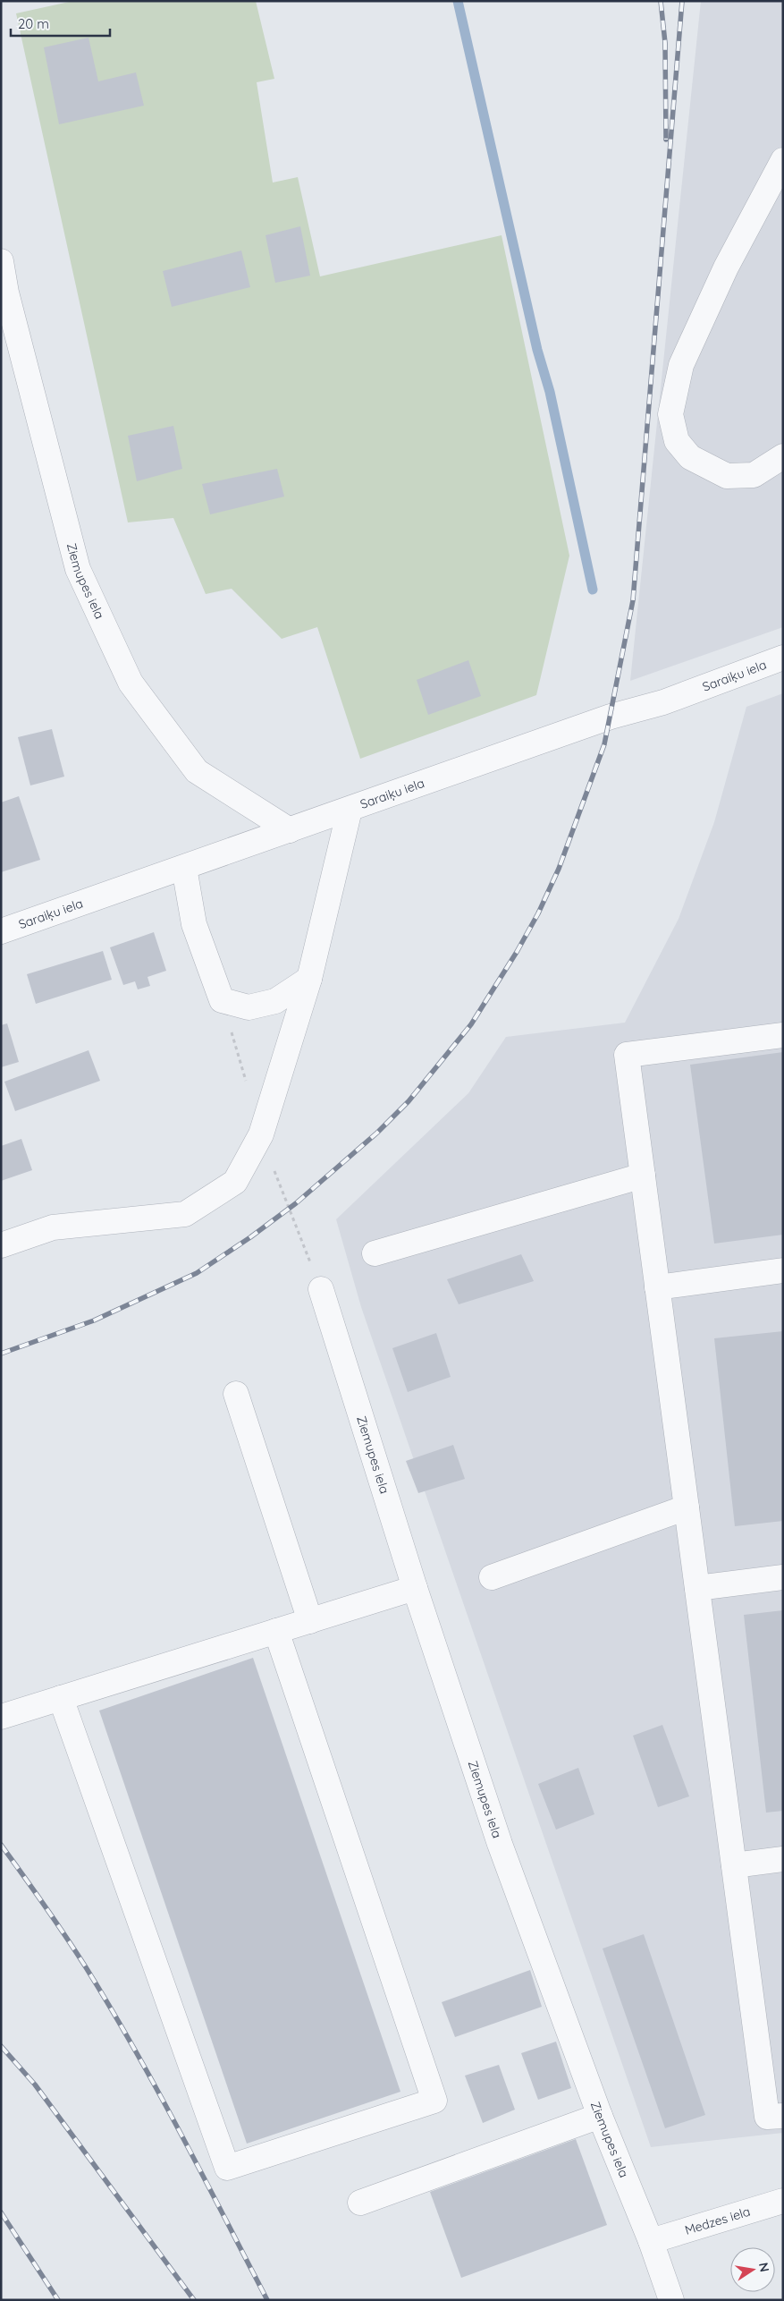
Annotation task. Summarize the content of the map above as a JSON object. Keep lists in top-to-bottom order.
{
  "streets": {
    "street": ["Ziemupes iela", "Saraiķu iela", "Medzes iela"]
  },
  "crossings": [
    ["Ziemupes iela", "Saraiķu iela"],
    ["Ziemupes iela", "Medzes iela"]
  ],
  "scale_bar": "20 m",
  "north": "right"
}
